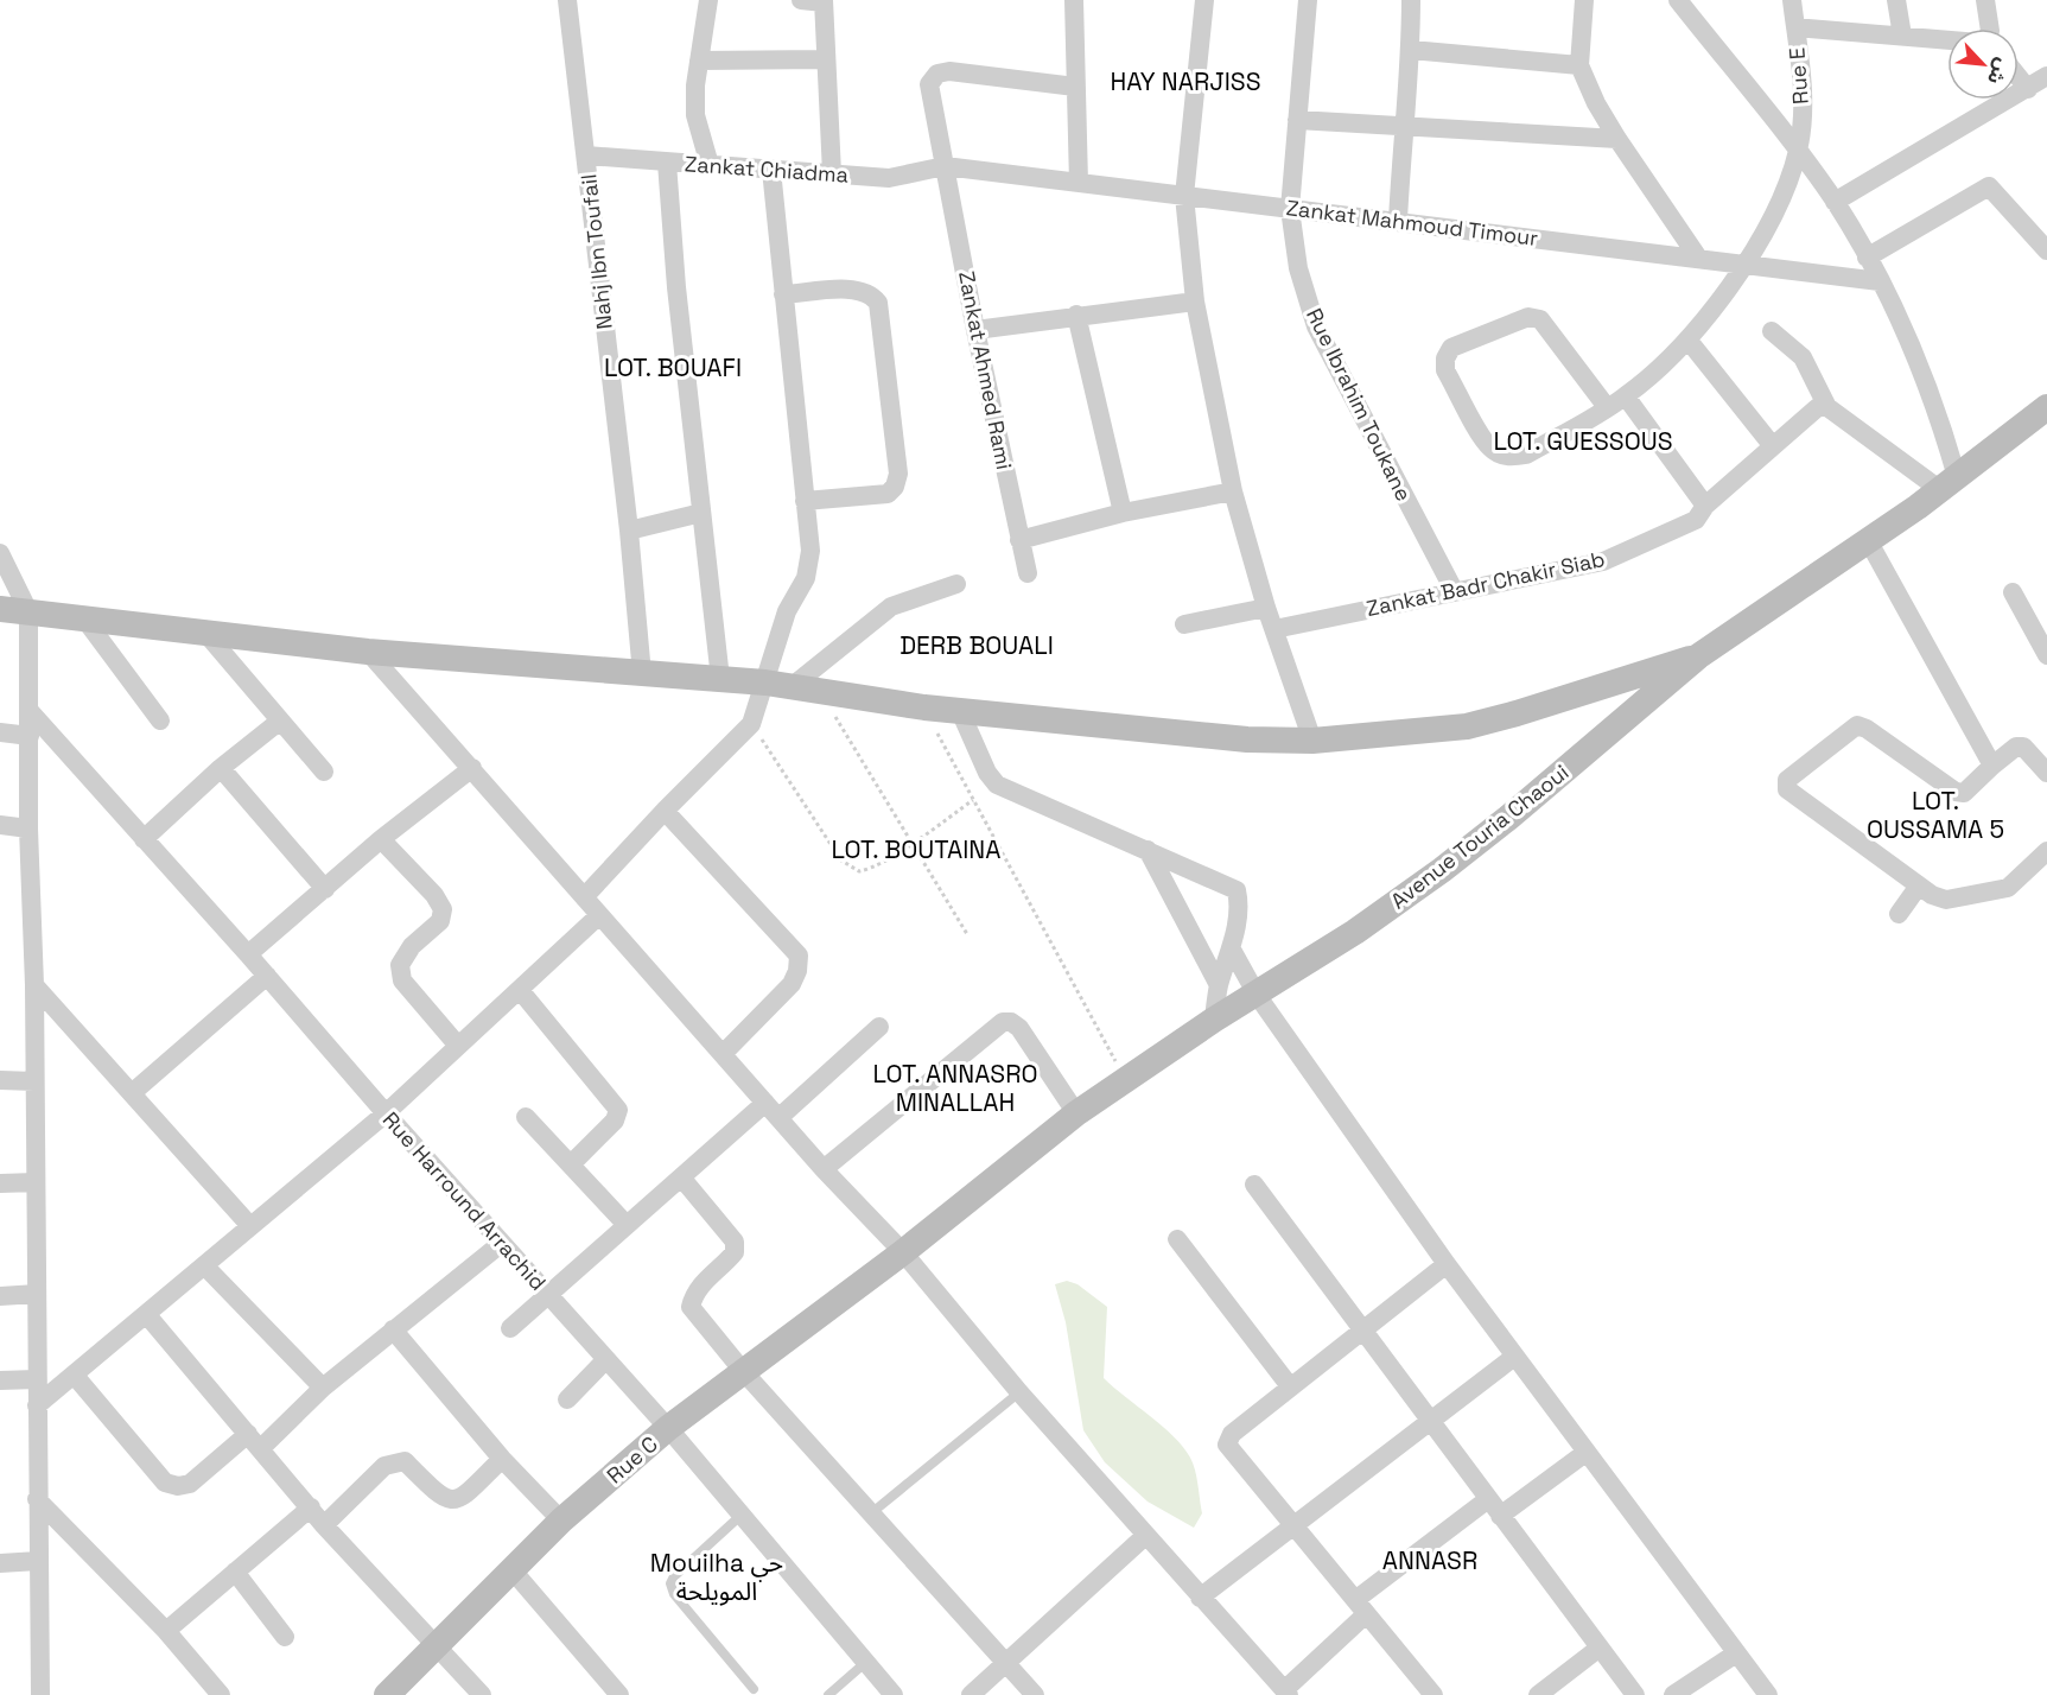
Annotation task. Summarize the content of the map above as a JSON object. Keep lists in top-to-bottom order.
{
  "streets": {
    "street": [
      "Rue E",
      "Zankat Chiadma",
      "Zankat Mahmoud Timour",
      "Nahj Ibn Toufail",
      "Zankat Ahmed Rami",
      "Rue Ibrahim Toukane",
      "Zankat Badr Chakir Siab",
      "Avenue Touria Chaoui",
      "Rue Harround Arrachid",
      "Rue C"
    ]
  },
  "crossings": [
    ["Rue E", "Zankat Mahmoud Timour"],
    ["Zankat Chiadma", "Zankat Mahmoud Timour"],
    ["Zankat Chiadma", "Nahj Ibn Toufail"],
    ["Zankat Chiadma", "Zankat Ahmed Rami"],
    ["Zankat Mahmoud Timour", "Zankat Ahmed Rami"],
    ["Zankat Mahmoud Timour", "Rue Ibrahim Toukane"],
    ["Rue Ibrahim Toukane", "Zankat Badr Chakir Siab"],
    ["Avenue Touria Chaoui", "Rue C"],
    ["Rue Harround Arrachid", "Rue C"]
  ],
  "districts": [
    "HAY NARJISS",
    "LOT. BOUAFI",
    "LOT. GUESSOUS",
    "DERB BOUALI",
    "LOT. OUSSAMA 5",
    "LOT. BOUTAINA",
    "LOT. ANNASRO MINALLAH",
    "ANNASR",
    "Mouilha حي المويلحة"
  ],
  "north": "bottom right"
}
